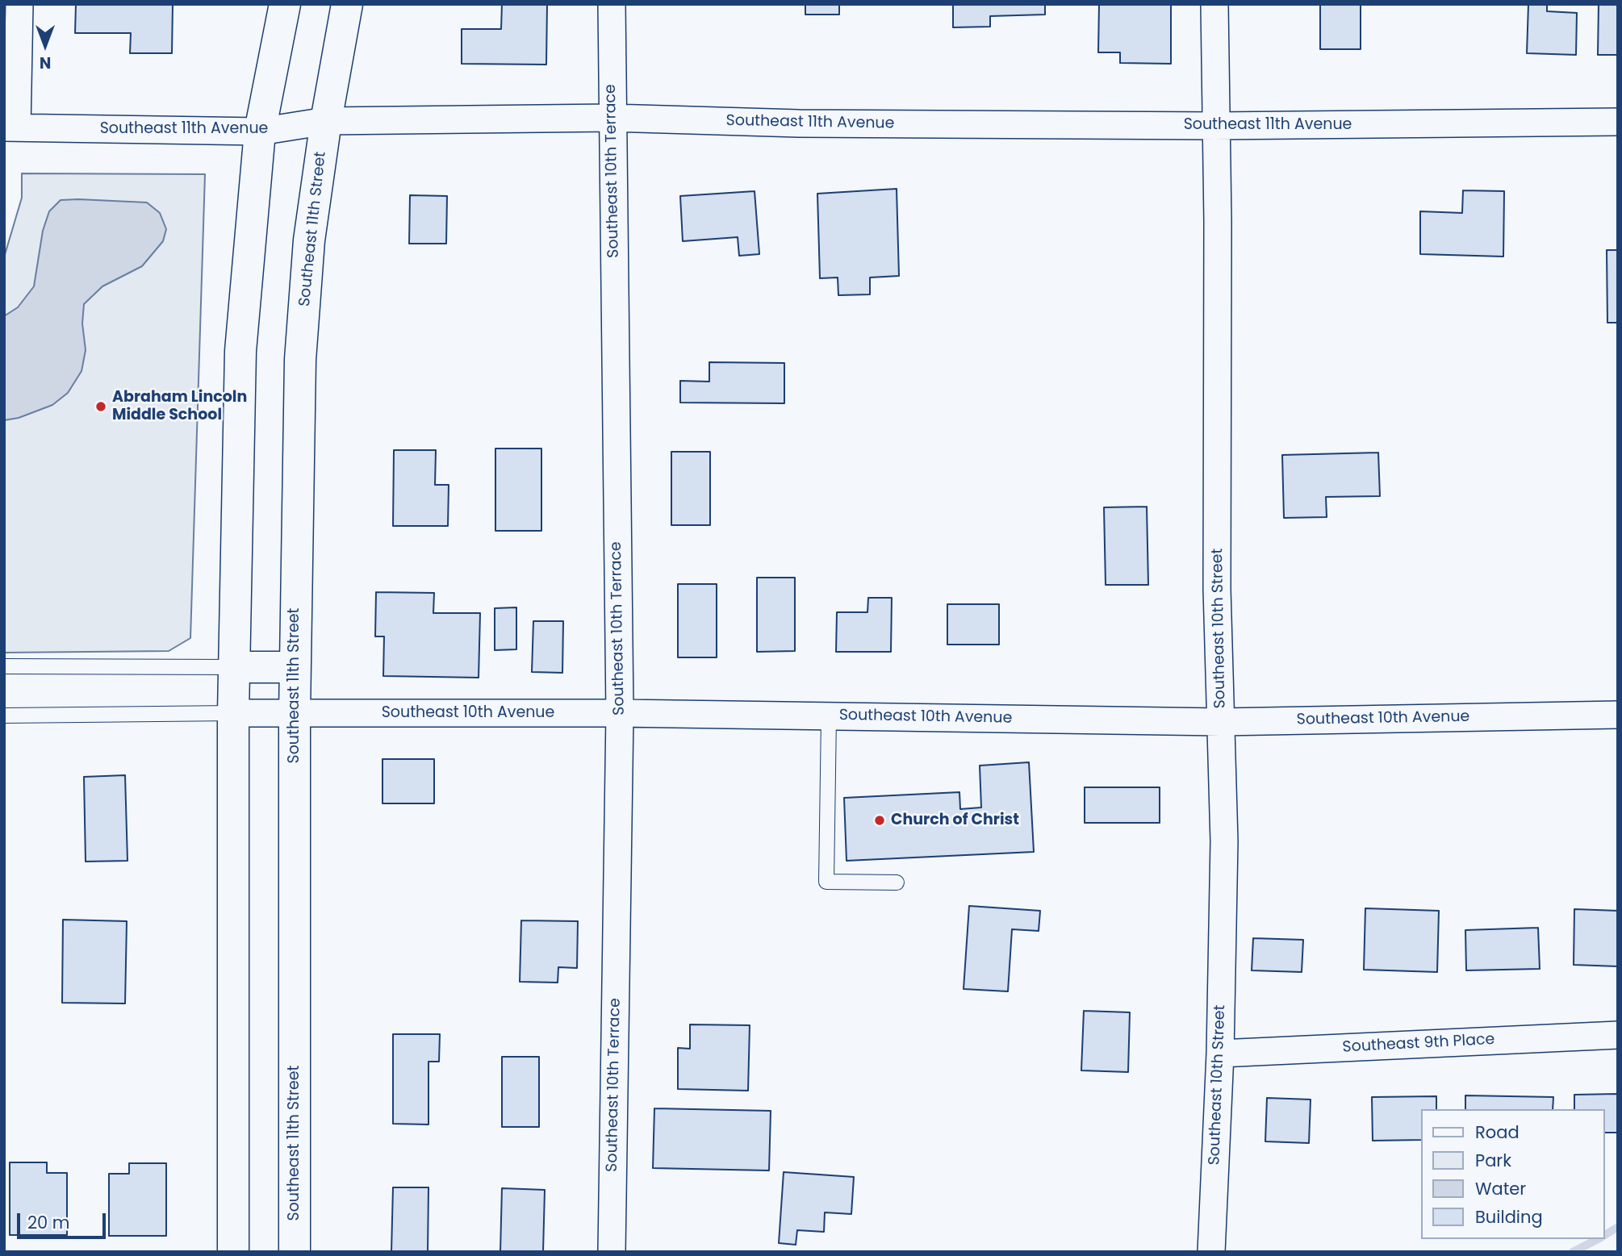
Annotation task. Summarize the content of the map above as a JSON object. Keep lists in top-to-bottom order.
{
  "streets": {
    "highway": ["Southeast 11th Street"],
    "street": [
      "Southeast 11th Avenue",
      "Southeast 10th Terrace",
      "Southeast 10th Street",
      "Southeast 10th Avenue",
      "Southeast 9th Place"
    ]
  },
  "crossings": [
    ["Southeast 11th Avenue", "Southeast 10th Terrace"],
    ["Southeast 11th Avenue", "Southeast 11th Street"],
    ["Southeast 11th Avenue", "Southeast 10th Street"],
    ["Southeast 10th Terrace", "Southeast 10th Avenue"],
    ["Southeast 11th Street", "Southeast 10th Avenue"],
    ["Southeast 10th Street", "Southeast 10th Avenue"],
    ["Southeast 10th Street", "Southeast 9th Place"]
  ],
  "places": ["Abraham Lincoln Middle School", "Church of Christ"],
  "legend": [
    "Road",
    "Park",
    "Water",
    "Building"
  ],
  "scale_bar": "20 m",
  "north": "bottom"
}
